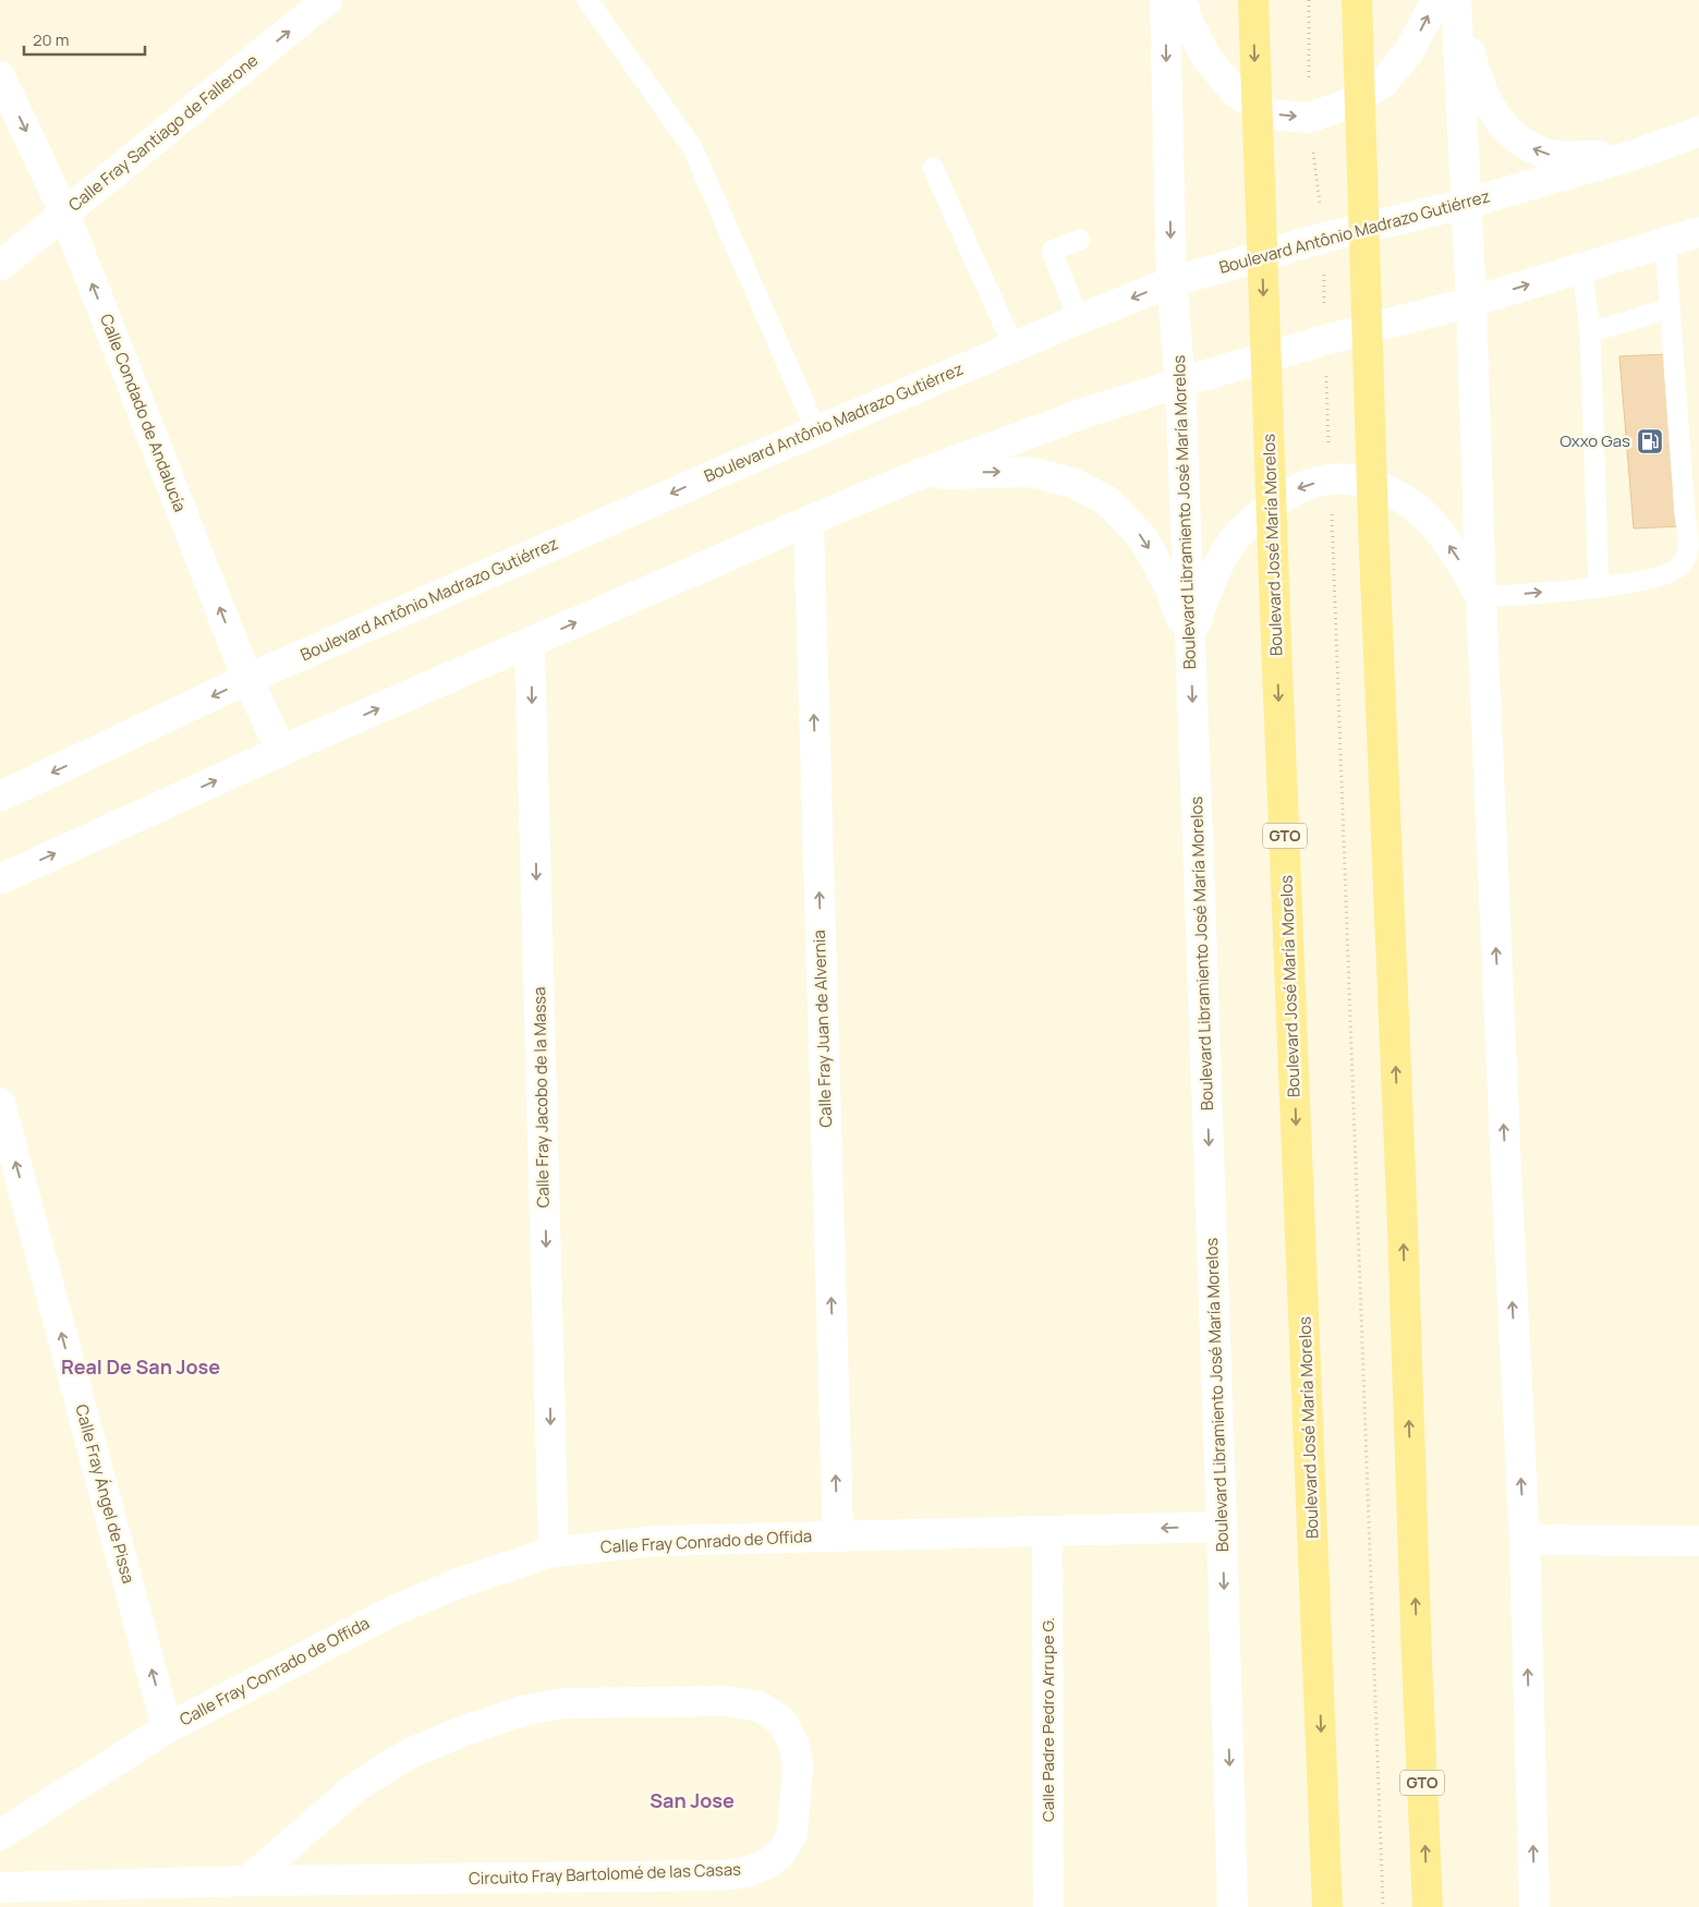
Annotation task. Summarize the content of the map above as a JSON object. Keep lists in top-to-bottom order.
{
  "streets": {
    "main road": ["Boulevard José María Morelos", "GTO"],
    "street": [
      "Calle Fray Santiago de Fallerone",
      "Boulevard Antônio Madrazo Gutiérrez",
      "Calle Condado de Andalucía",
      "Boulevard Libramiento José María Morelos",
      "Calle Fray Juan de Alvernia",
      "Calle Fray Jacobo de la Massa",
      "Calle Fray Ángel de Pissa",
      "Calle Fray Conrado de Offida",
      "Calle Padre Pedro Arrupe G.",
      "Circuito Fray Bartolomé de las Casas"
    ]
  },
  "crossings": [
    ["Calle Fray Santiago de Fallerone", "Calle Condado de Andalucía"],
    ["Boulevard Antônio Madrazo Gutiérrez", "Calle Condado de Andalucía"],
    ["Boulevard Antônio Madrazo Gutiérrez", "Boulevard Libramiento José María Morelos"],
    ["Boulevard Libramiento José María Morelos", "Calle Fray Conrado de Offida"],
    ["Calle Fray Juan de Alvernia", "Calle Fray Conrado de Offida"],
    ["Calle Fray Jacobo de la Massa", "Calle Fray Conrado de Offida"],
    ["Calle Fray Ángel de Pissa", "Calle Fray Conrado de Offida"],
    ["Calle Fray Conrado de Offida", "Calle Padre Pedro Arrupe G."]
  ],
  "one_way": [
    "Calle Fray Santiago de Fallerone",
    "Boulevard Libramiento José María Morelos",
    "Calle Fray Juan de Alvernia",
    "Calle Fray Jacobo de la Massa",
    "Calle Fray Ángel de Pissa"
  ],
  "districts": ["Real De San Jose", "San Jose"],
  "places": {
    "fuel station": ["Oxxo Gas"]
  },
  "scale_bar": "20 m"
}
